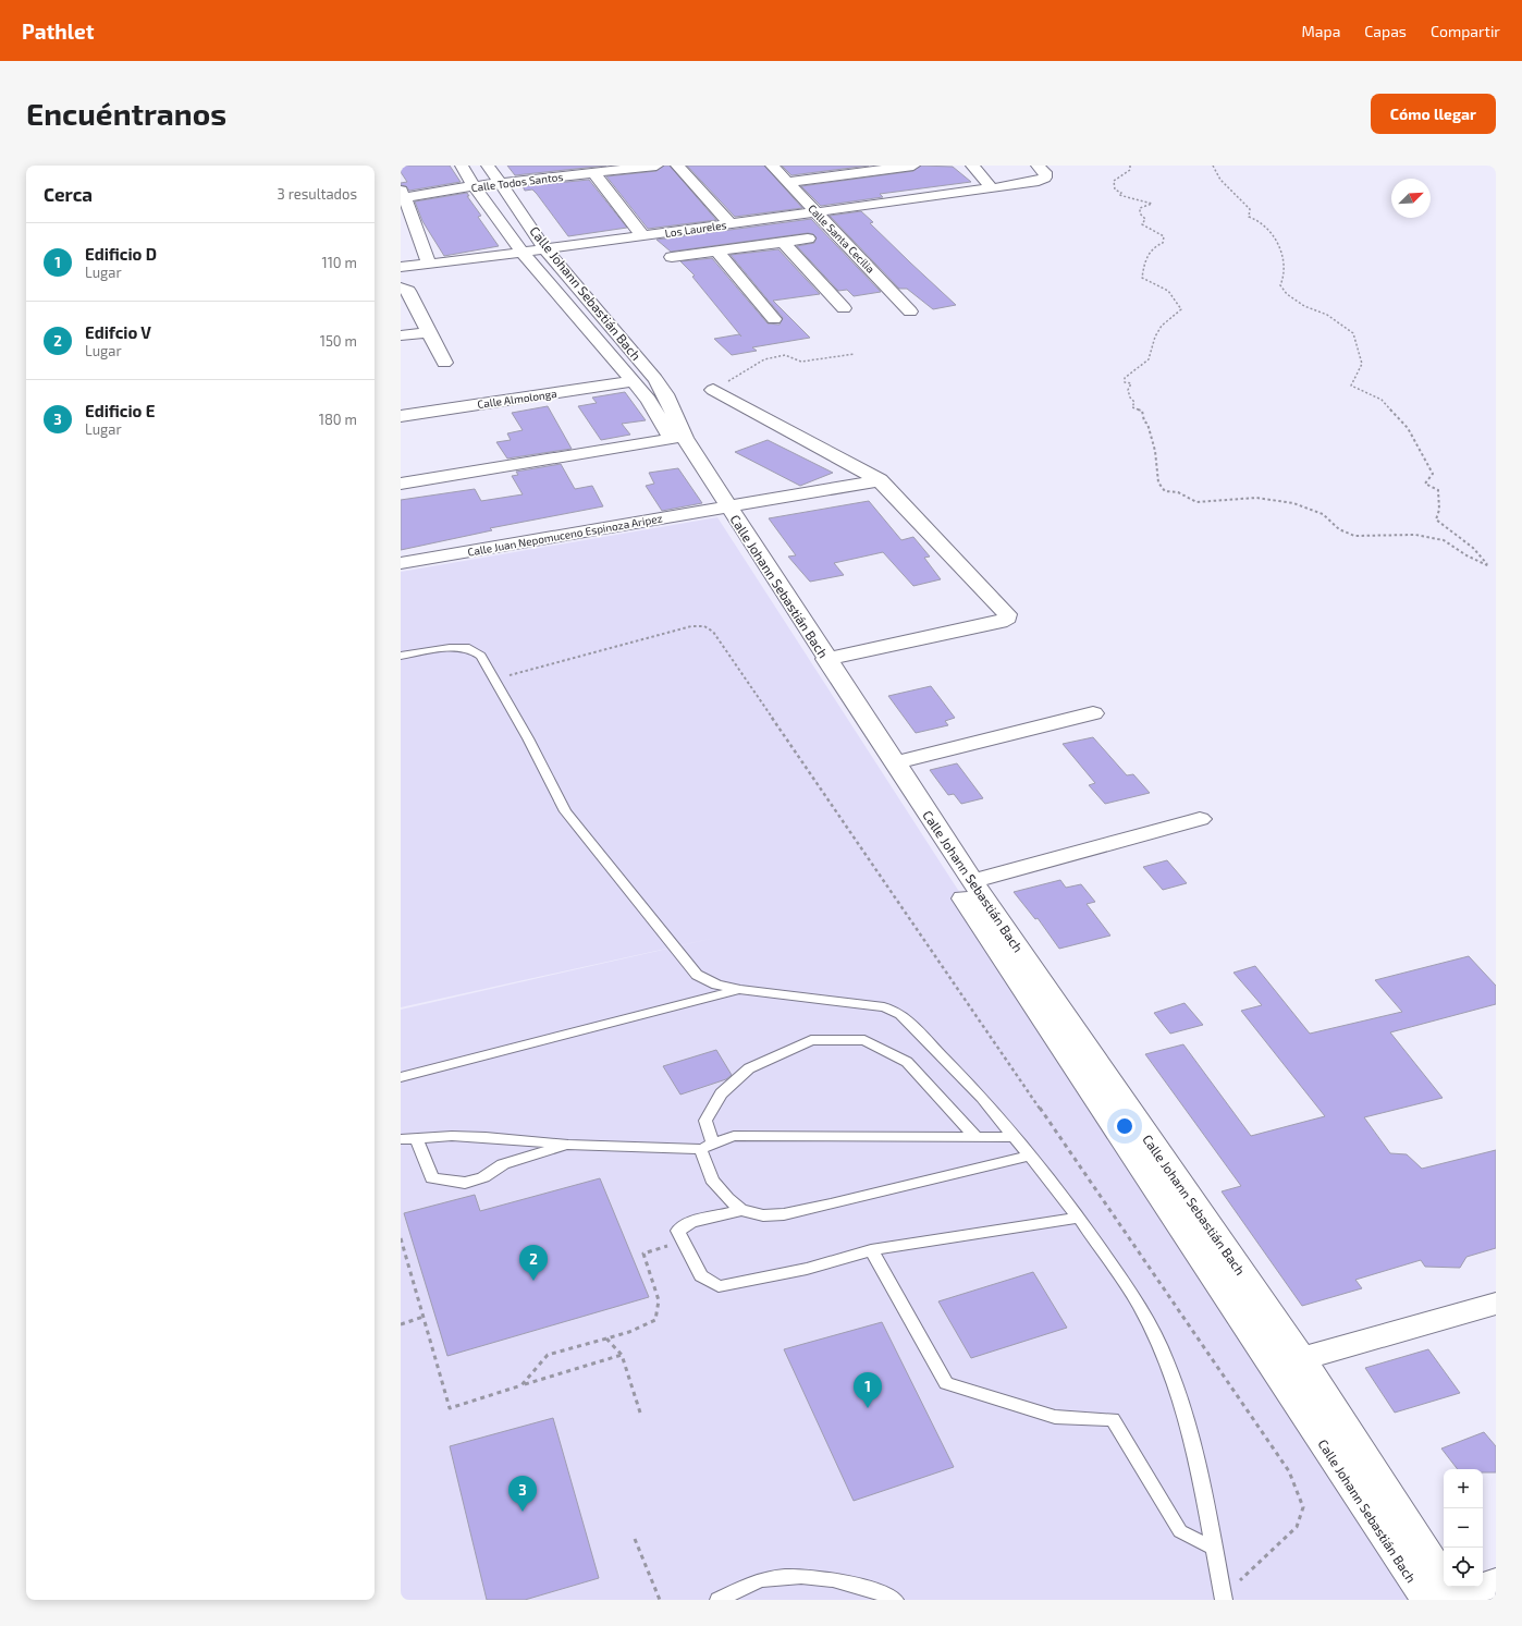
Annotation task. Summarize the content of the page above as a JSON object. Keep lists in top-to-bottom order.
{
  "streets": {
    "street": [
      "Calle Todos Santos",
      "Los Laureles",
      "Calle Santa Cecilia",
      "Calle Johann Sebastián Bach",
      "Calle Almolonga",
      "Calle Juan Nepomuceno Espinoza Aripez"
    ]
  },
  "crossings": [
    ["Calle Todos Santos", "Calle Johann Sebastián Bach"],
    ["Los Laureles", "Calle Santa Cecilia"],
    ["Los Laureles", "Calle Johann Sebastián Bach"],
    ["Calle Johann Sebastián Bach", "Calle Almolonga"],
    ["Calle Johann Sebastián Bach", "Calle Juan Nepomuceno Espinoza Aripez"]
  ],
  "north": "top right",
  "page": {
    "header": "Pathlet",
    "nav": ["Mapa", "Capas", "Compartir"],
    "buttons": "Cómo llegar",
    "title": "Encuéntranos",
    "heading": ["Cerca", "3 resultados"],
    "list": [
      {
        "mark": "1",
        "name": "Edificio D",
        "note": "Lugar",
        "value": "110 m"
      },
      {
        "mark": "2",
        "name": "Edifcio V",
        "note": "Lugar",
        "value": "150 m"
      },
      {
        "mark": "3",
        "name": "Edificio E",
        "note": "Lugar",
        "value": "180 m"
      }
    ],
    "pins": ["2", "1", "3"],
    "map_buttons": ["+", "−"]
  }
}
